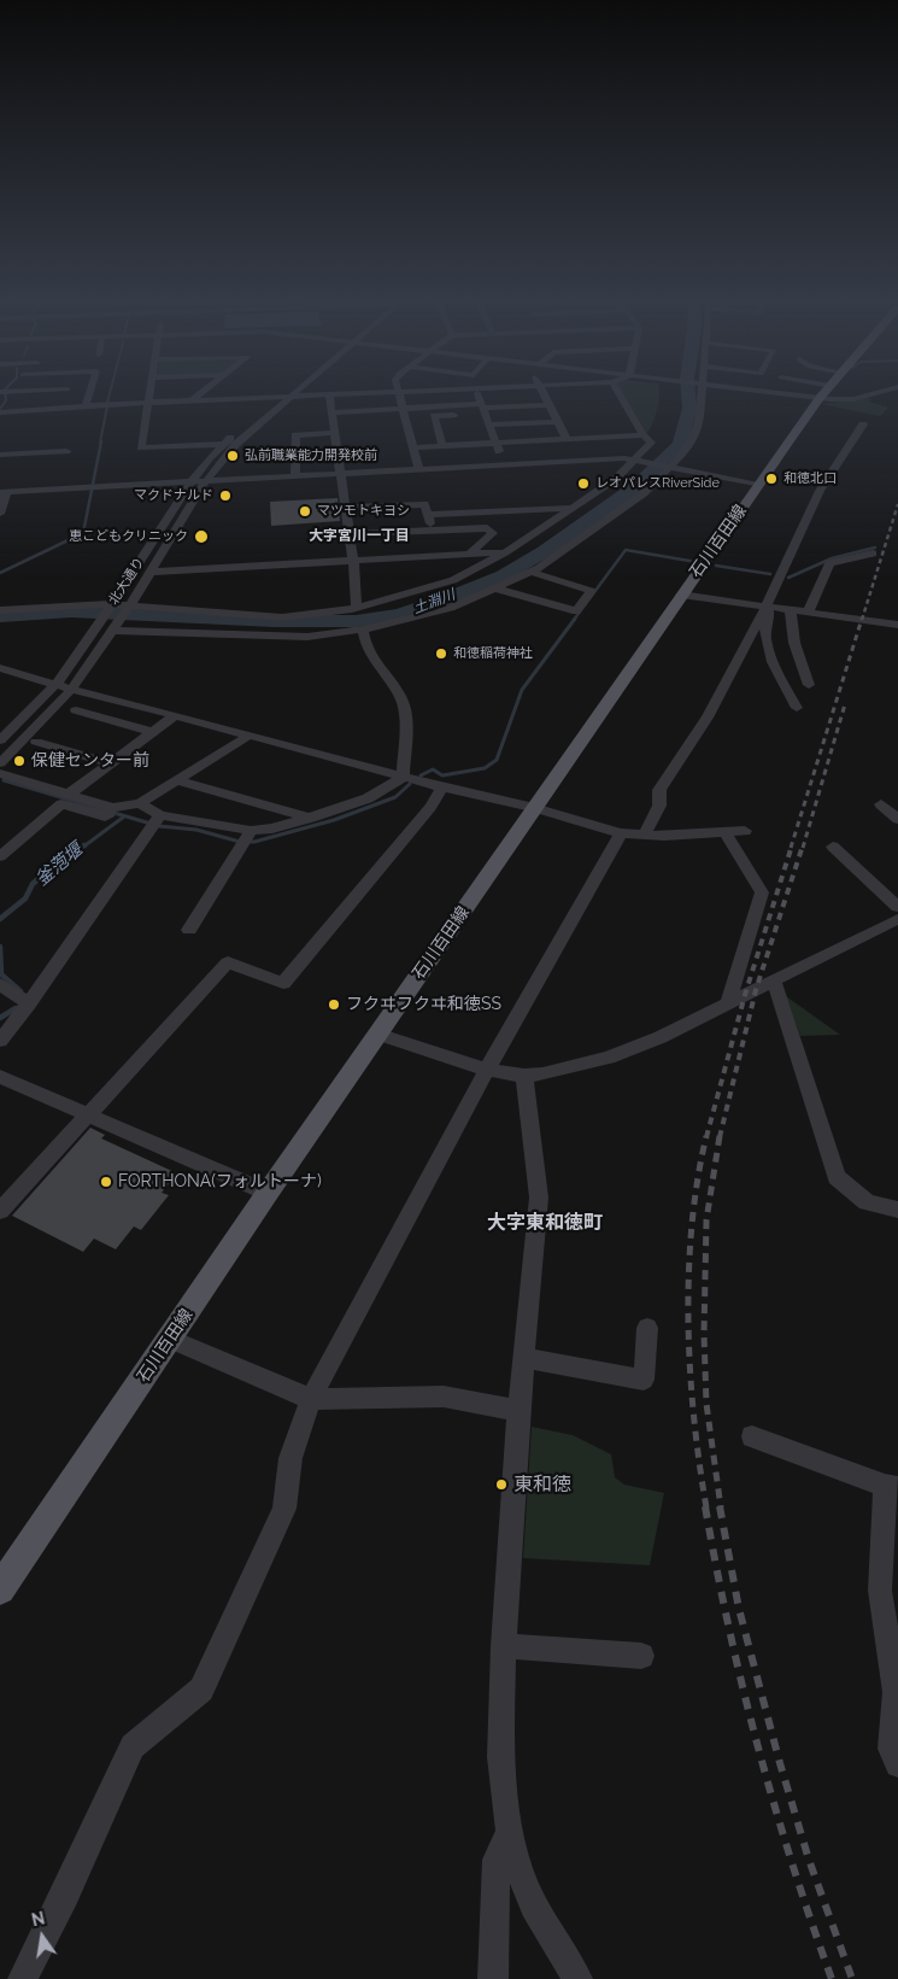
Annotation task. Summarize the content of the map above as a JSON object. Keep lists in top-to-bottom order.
{
  "streets": {
    "main road": ["石川百田線"],
    "street": ["北大通り"]
  },
  "districts": ["大字宮川一丁目", "大字東和徳町"],
  "water": ["土淵川", "釜萢堰"],
  "places": [
    "弘前職業能力開発校前",
    "和徳北口",
    "レオパレスRiverSide",
    "マクドナルド",
    "マツモトキヨシ",
    "恵こどもクリニック",
    "和徳稲荷神社",
    "保健センター前",
    "フクヰフクヰ和徳SS",
    "FORTHONA(フォルトーナ)",
    "東和徳"
  ],
  "north": "top"
}
